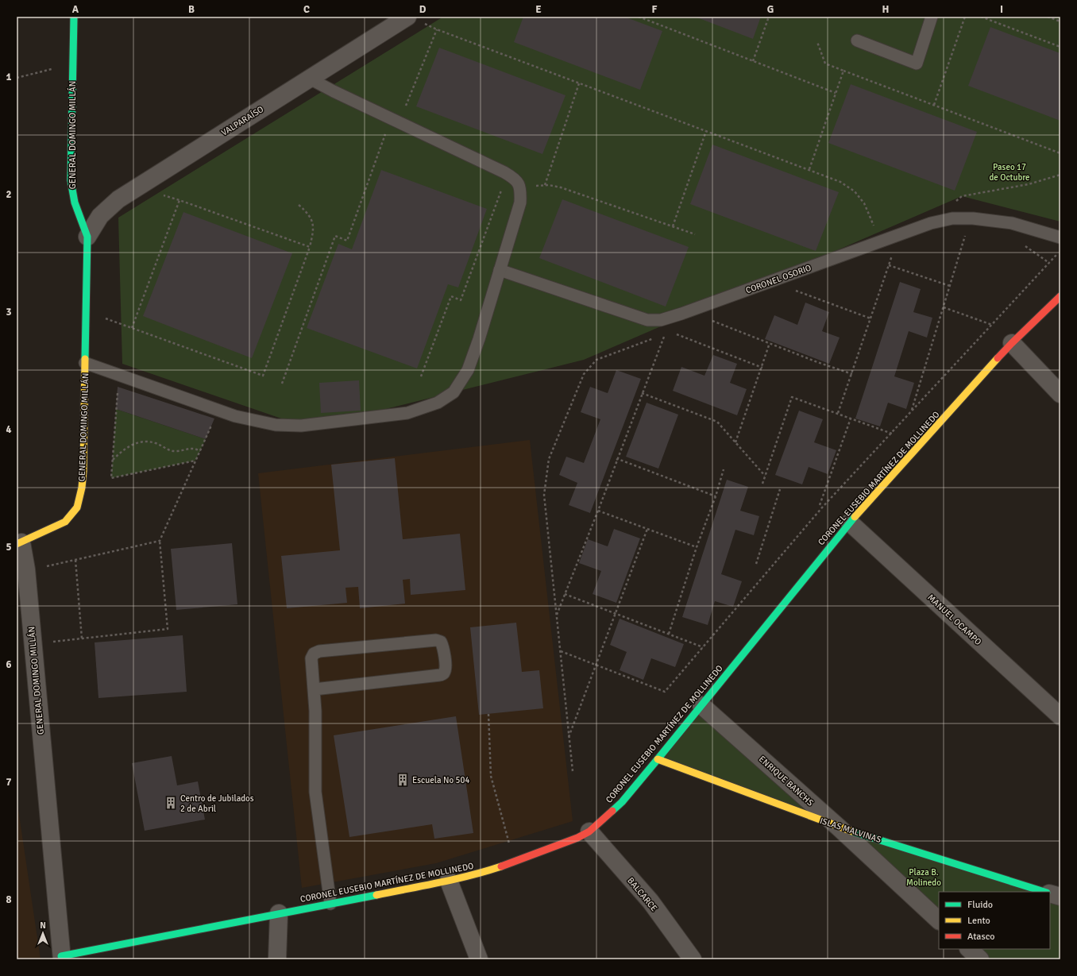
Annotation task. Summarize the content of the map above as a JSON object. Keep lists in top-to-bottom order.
{
  "streets": {
    "street": [
      "VALPARAÍSO",
      "GENERAL DOMINGO MILLÁN",
      "CORONEL EUSEBIO MARTÍNEZ DE MOLLINEDO",
      "MANUEL OCAMPO",
      "ENRIQUE BANCHS",
      "ISLAS MALVINAS",
      "BALCARCE"
    ],
    "lane": ["CORONEL OSORIO"]
  },
  "crossings": [
    ["VALPARAÍSO", "GENERAL DOMINGO MILLÁN"],
    ["GENERAL DOMINGO MILLÁN", "CORONEL EUSEBIO MARTÍNEZ DE MOLLINEDO"],
    ["CORONEL EUSEBIO MARTÍNEZ DE MOLLINEDO", "MANUEL OCAMPO"],
    ["CORONEL EUSEBIO MARTÍNEZ DE MOLLINEDO", "ENRIQUE BANCHS"],
    ["CORONEL EUSEBIO MARTÍNEZ DE MOLLINEDO", "ISLAS MALVINAS"],
    ["CORONEL EUSEBIO MARTÍNEZ DE MOLLINEDO", "BALCARCE"],
    ["ENRIQUE BANCHS", "ISLAS MALVINAS"]
  ],
  "parks": ["Paseo 17 de Octubre", "Plaza B. Molinedo"],
  "places": {
    "building": ["Escuela No 504", "Centro de Jubilados 2 de Abril"]
  },
  "legend": ["Fluido", "Lento", "Atasco"],
  "north": "top",
  "grid": {
    "columns": [
      "A",
      "B",
      "C",
      "D",
      "E",
      "F",
      "G",
      "H",
      "I"
    ],
    "rows": [
      "1",
      "2",
      "3",
      "4",
      "5",
      "6",
      "7",
      "8"
    ]
  }
}
